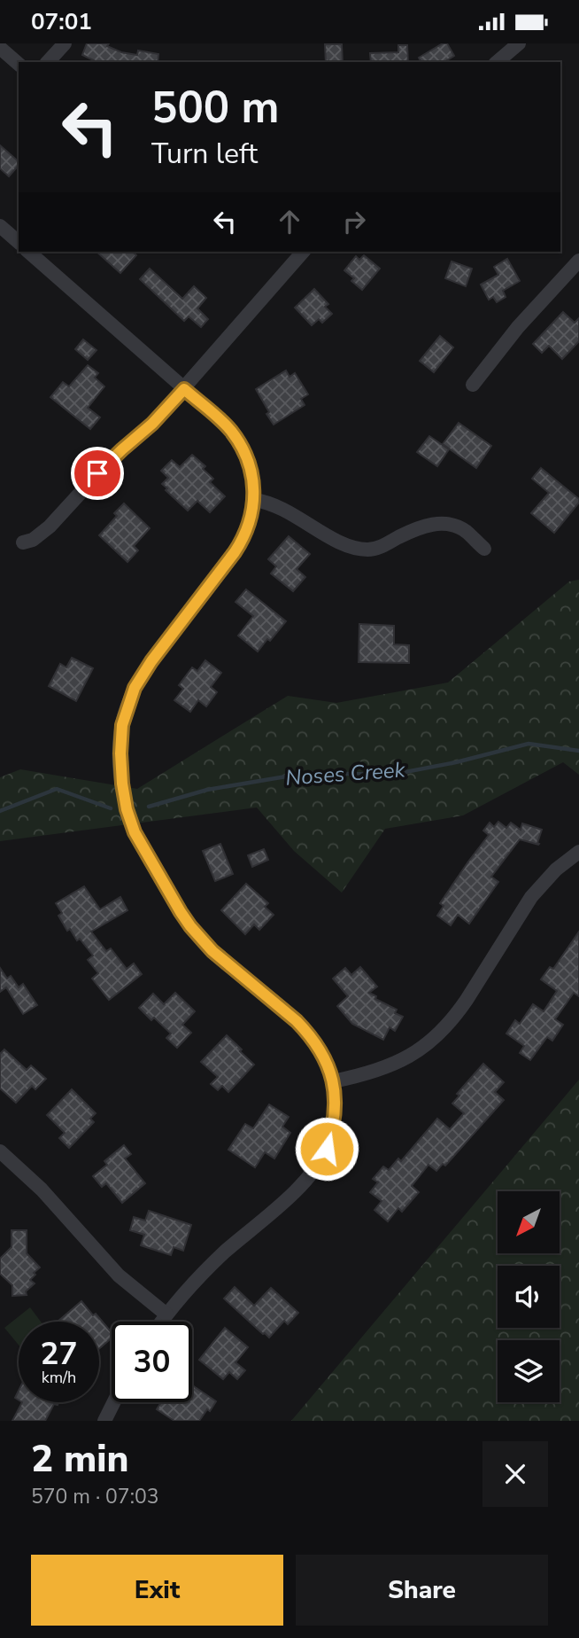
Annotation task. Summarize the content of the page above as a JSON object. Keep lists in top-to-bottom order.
{
  "water": ["Noses Creek"],
  "north": "bottom left",
  "page": {
    "status": "07:01",
    "turn": ["500 m", "Turn left"],
    "speed": "27 km/h",
    "limit": "30",
    "heading": ["2 min", "570 m · 07:03"],
    "buttons": ["Exit", "Share"]
  }
}
